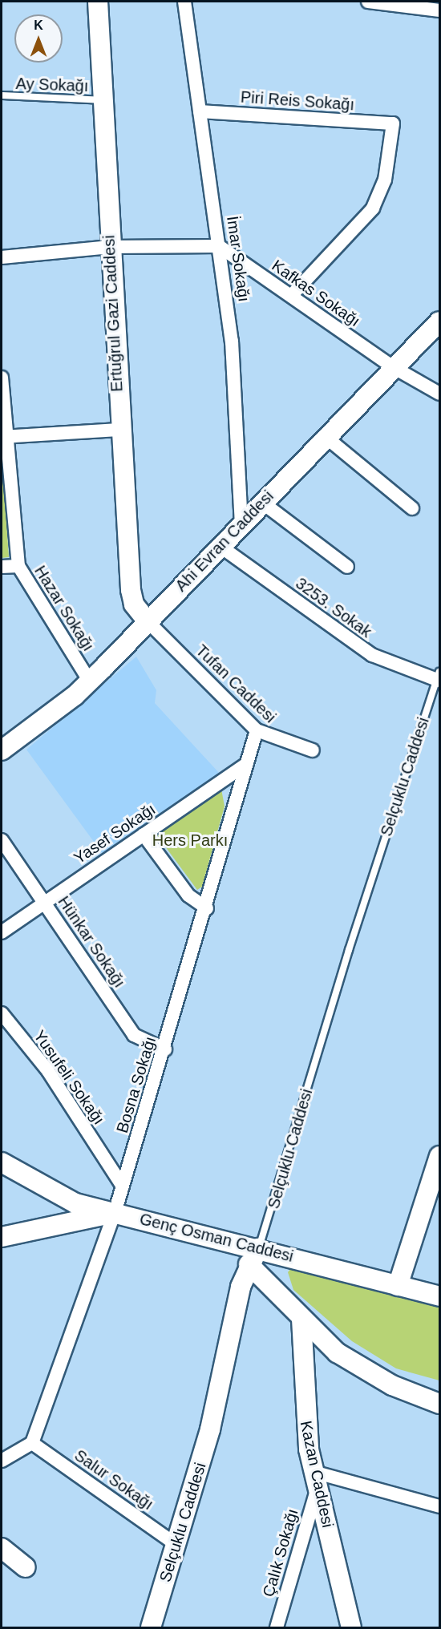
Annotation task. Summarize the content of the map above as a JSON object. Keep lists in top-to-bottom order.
{
  "streets": {
    "street": [
      "Piri Reis Sokağı",
      "İmar Sokağı",
      "Kafkas Sokağı",
      "Ertuğrul Gazi Caddesi",
      "Ahi Evran Caddesi",
      "3253. Sokak",
      "Hazar Sokağı",
      "Tufan Caddesi",
      "Selçuklu Caddesi",
      "Yasef Sokağı",
      "Hünkar Sokağı",
      "Yusufeli Sokağı",
      "Bosna Sokağı",
      "Genç Osman Caddesi",
      "Kazan Caddesi",
      "Salur Sokağı",
      "Çalık Sokağı"
    ],
    "lane": ["Ay Sokağı"]
  },
  "crossings": [
    ["Ay Sokağı", "Ertuğrul Gazi Caddesi"],
    ["Piri Reis Sokağı", "İmar Sokağı"],
    ["Piri Reis Sokağı", "Kafkas Sokağı"],
    ["İmar Sokağı", "Kafkas Sokağı"],
    ["İmar Sokağı", "Ahi Evran Caddesi"],
    ["Kafkas Sokağı", "Ahi Evran Caddesi"],
    ["Ertuğrul Gazi Caddesi", "Ahi Evran Caddesi"],
    ["Ertuğrul Gazi Caddesi", "Tufan Caddesi"],
    ["Ahi Evran Caddesi", "3253. Sokak"],
    ["Ahi Evran Caddesi", "Hazar Sokağı"],
    ["Ahi Evran Caddesi", "Tufan Caddesi"],
    ["3253. Sokak", "Selçuklu Caddesi"],
    ["Tufan Caddesi", "Bosna Sokağı"],
    ["Selçuklu Caddesi", "Genç Osman Caddesi"],
    ["Selçuklu Caddesi", "Salur Sokağı"],
    ["Yasef Sokağı", "Hünkar Sokağı"],
    ["Yasef Sokağı", "Bosna Sokağı"],
    ["Hünkar Sokağı", "Bosna Sokağı"],
    ["Yusufeli Sokağı", "Bosna Sokağı"],
    ["Bosna Sokağı", "Genç Osman Caddesi"],
    ["Bosna Sokağı", "Salur Sokağı"],
    ["Kazan Caddesi", "Çalık Sokağı"]
  ],
  "parks": ["Hers Parkı"],
  "north": "top"
}
